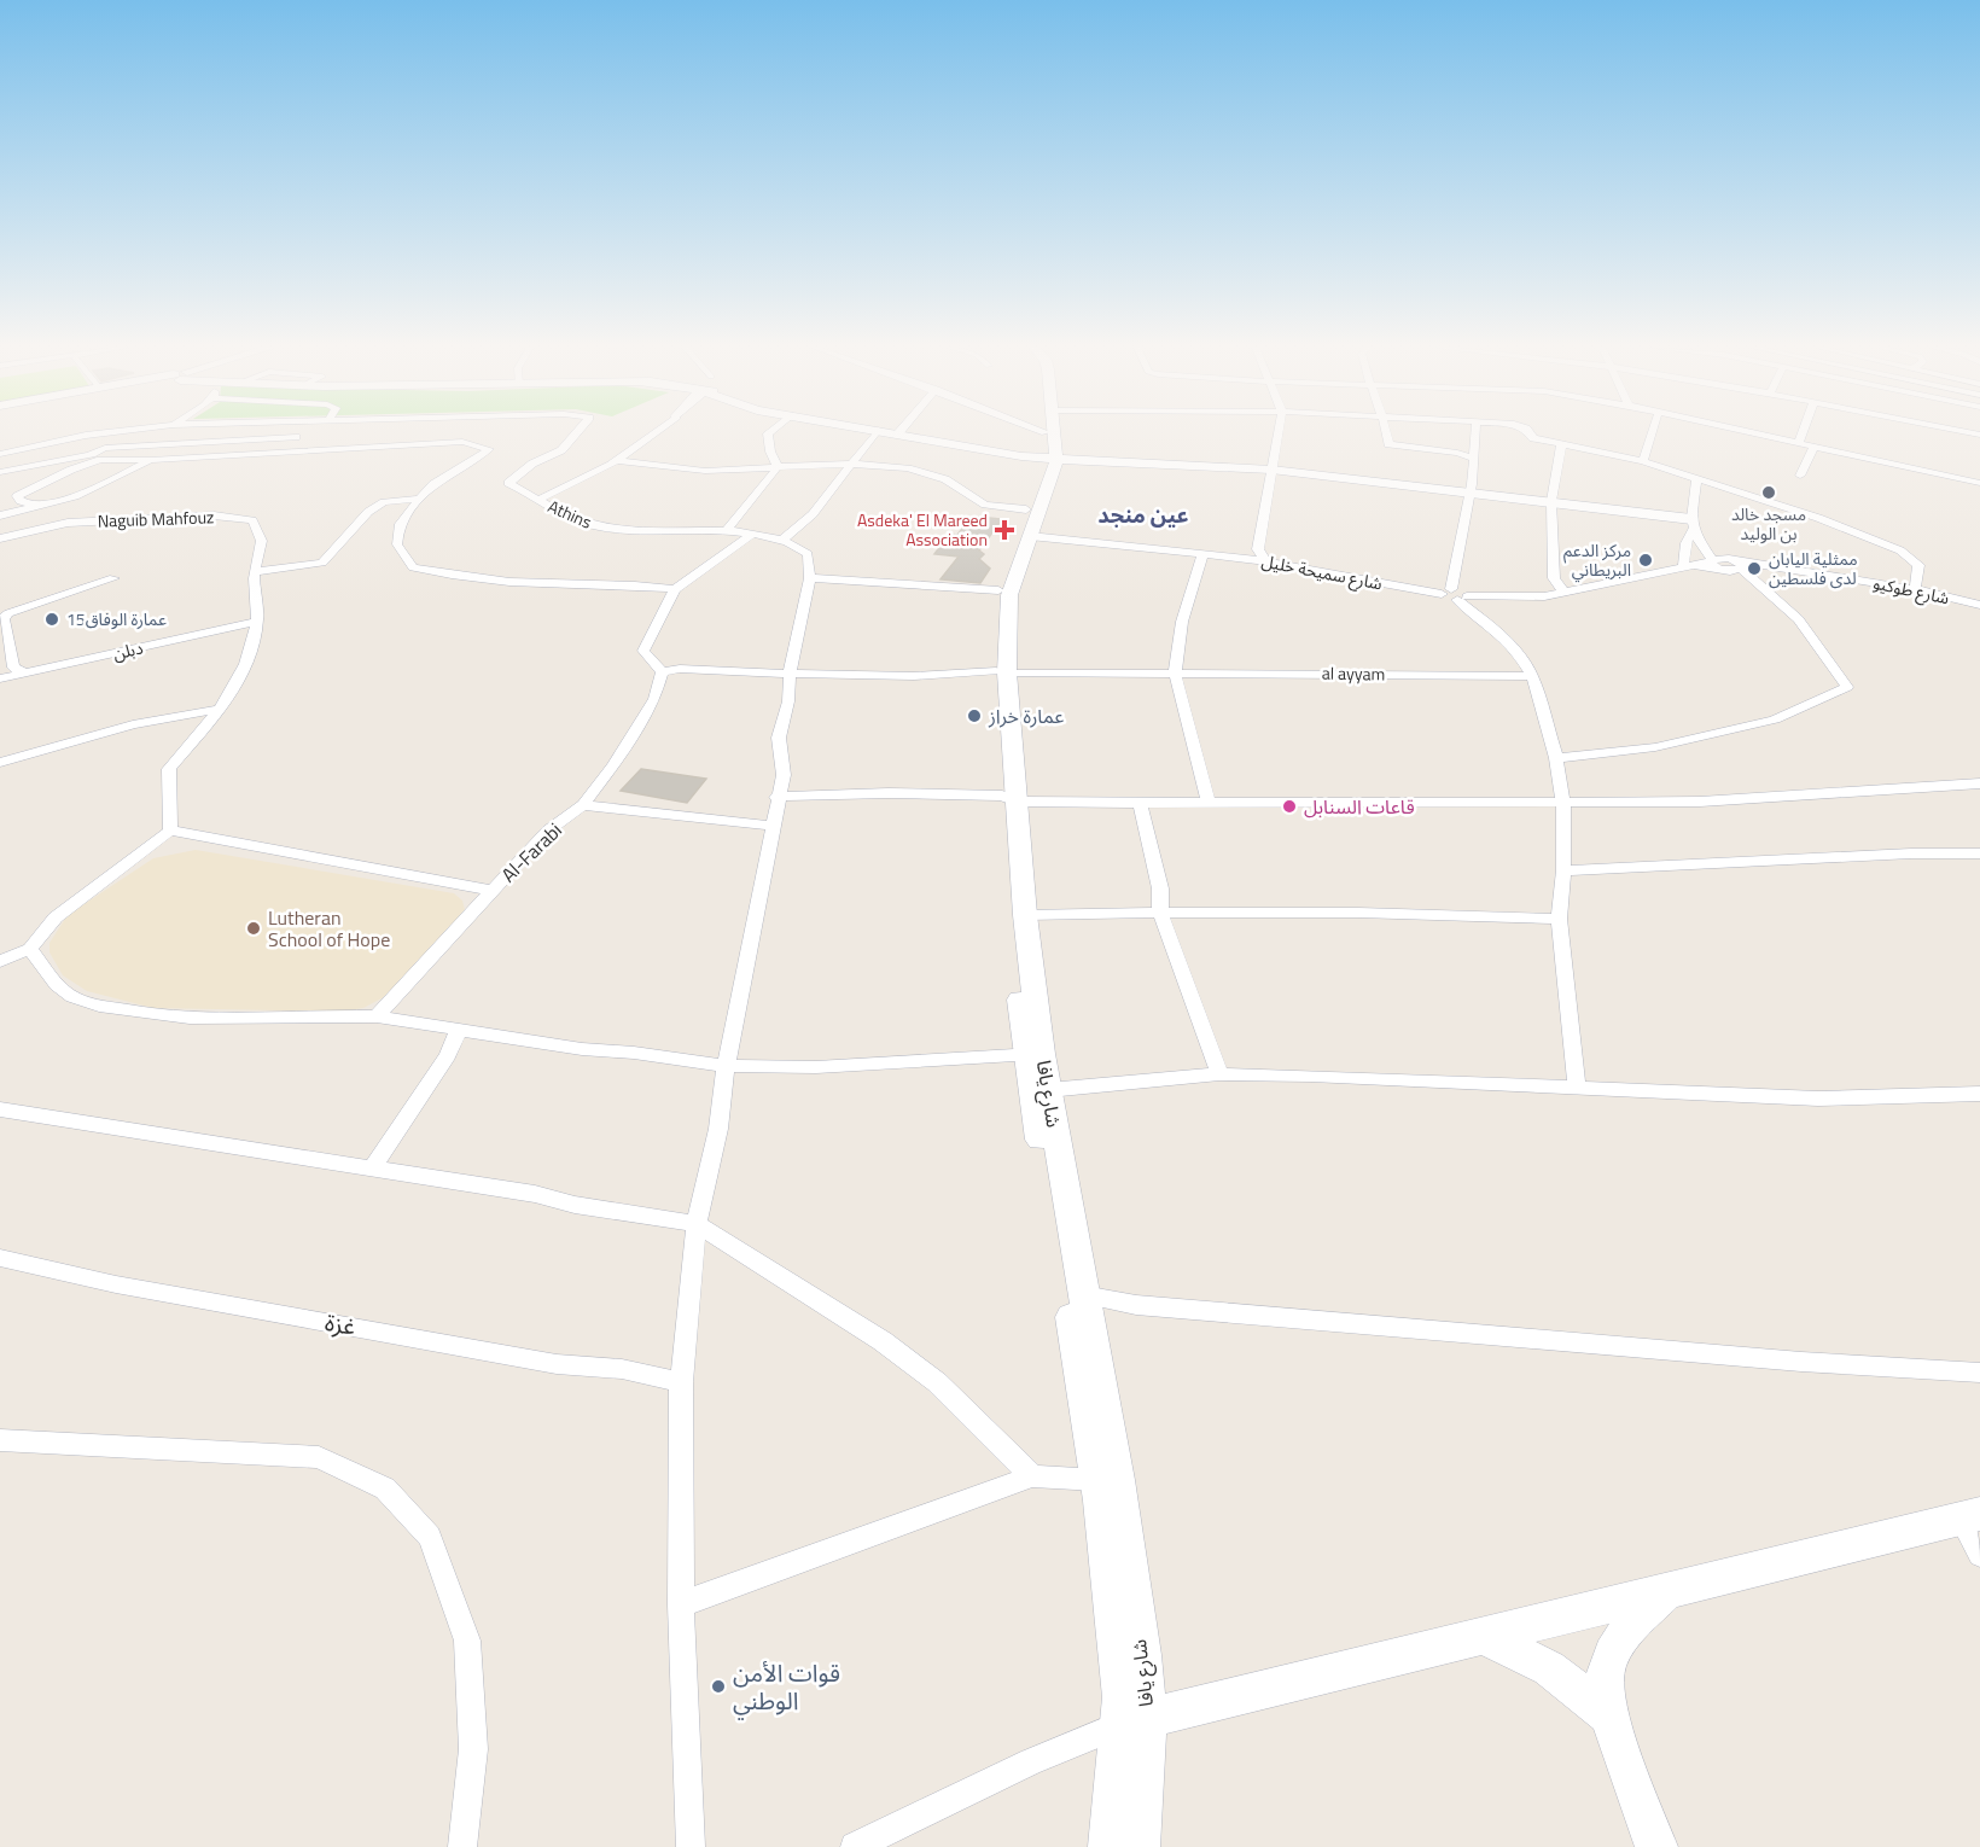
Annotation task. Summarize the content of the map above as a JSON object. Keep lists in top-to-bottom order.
{
  "streets": {
    "main road": ["شارع يافا"],
    "street": [
      "Athins",
      "Naguib Mahfouz",
      "شارع سميحة خليل",
      "شارع طوكيو",
      "دبلن",
      "al ayyam",
      "Al-Farabi",
      "غزة"
    ]
  },
  "crossings": [
    ["Naguib Mahfouz", "دبلن"],
    ["شارع سميحة خليل", "شارع يافا"],
    ["al ayyam", "Al-Farabi"],
    ["al ayyam", "شارع يافا"]
  ],
  "districts": ["عين منجد"],
  "places": {
    "other": [
      "مسجد خالد بن الوليد",
      "مركز الدعم البريطاني",
      "ممثلية اليابان لدى فلسطين",
      "عمارة الوفاق15",
      "عمارة خراز",
      "قاعات السنابل",
      "Lutheran School of Hope",
      "قوات الأمن الوطني"
    ],
    "health": ["Asdeka' El Mareed Association"]
  }
}
